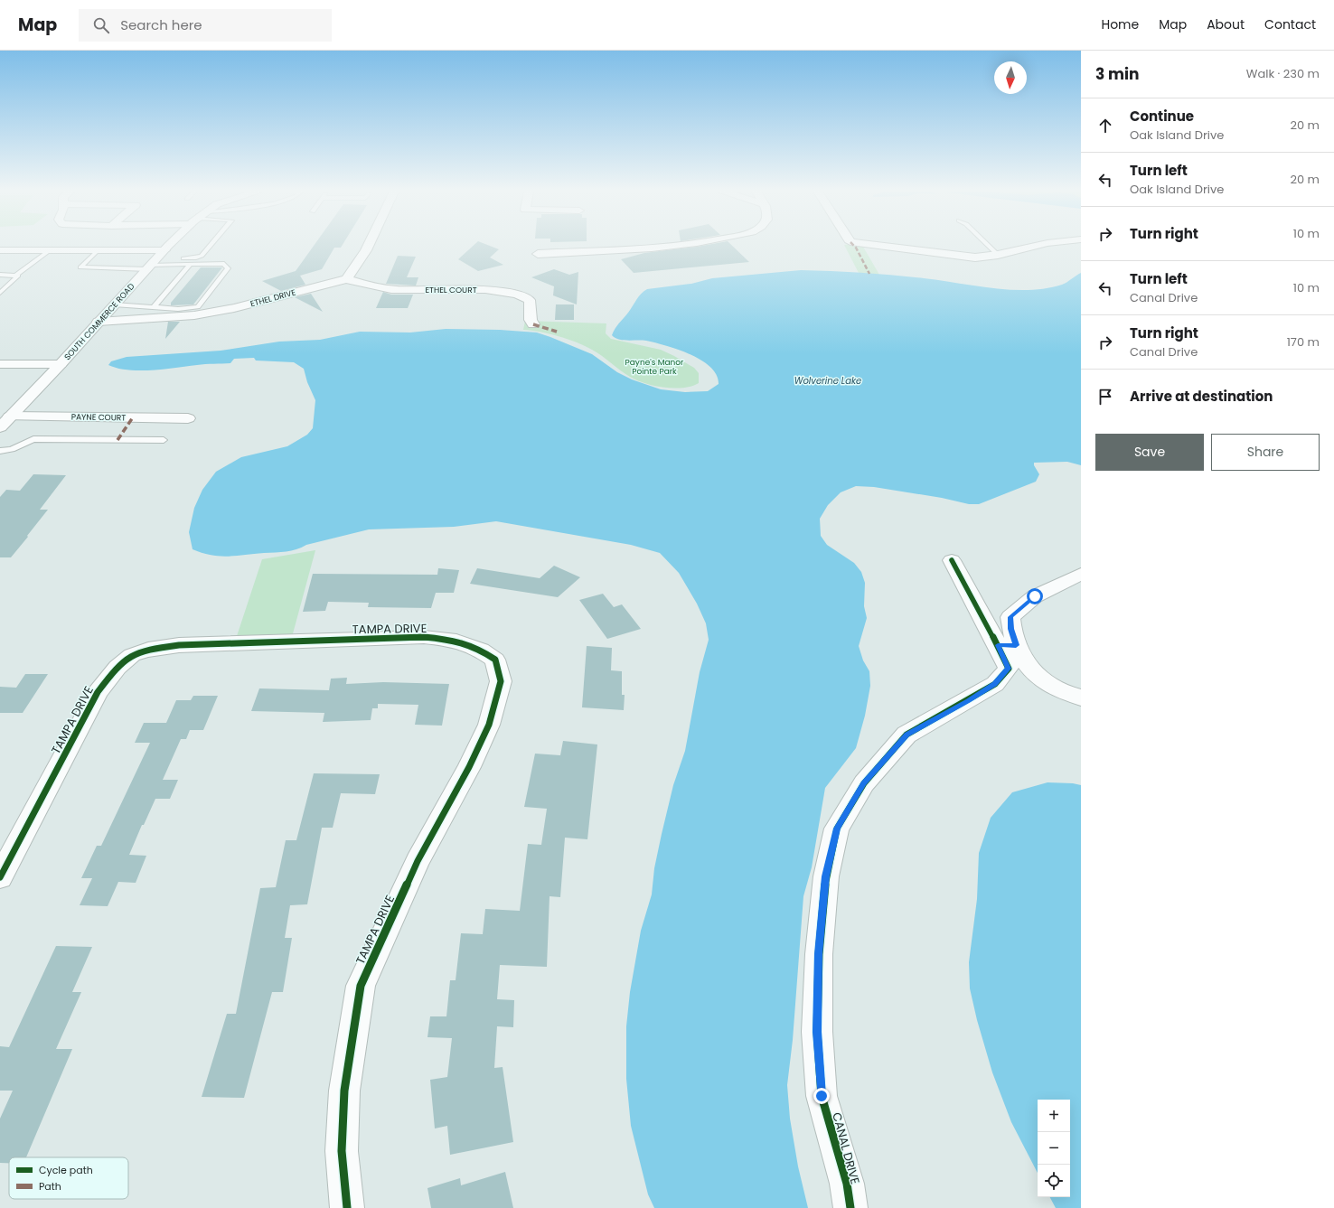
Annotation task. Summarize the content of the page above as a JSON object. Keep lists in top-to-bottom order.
{
  "streets": {
    "street": [
      "ETHEL COURT",
      "ETHEL DRIVE",
      "SOUTH COMMERCE ROAD",
      "PAYNE COURT",
      "TAMPA DRIVE",
      "CANAL DRIVE"
    ]
  },
  "crossings": [
    ["ETHEL COURT", "ETHEL DRIVE"],
    ["ETHEL DRIVE", "SOUTH COMMERCE ROAD"],
    ["SOUTH COMMERCE ROAD", "PAYNE COURT"]
  ],
  "water": ["Wolverine Lake"],
  "parks": ["Payne's Manor Pointe Park"],
  "legend": ["Cycle path", "Path"],
  "north": "bottom",
  "page": {
    "header": "Map",
    "search": "Search here",
    "nav": [
      "Home",
      "Map",
      "About",
      "Contact"
    ],
    "heading": ["3 min", "Walk · 230 m"],
    "list": [
      ["Continue", "Oak Island Drive", "20 m"],
      ["Turn left", "Oak Island Drive", "20 m"],
      ["Turn right", "10 m"],
      ["Turn left", "Canal Drive", "10 m"],
      ["Turn right", "Canal Drive", "170 m"],
      "Arrive at destination"
    ],
    "buttons": ["Save", "Share"],
    "map_buttons": ["+", "−"]
  }
}
